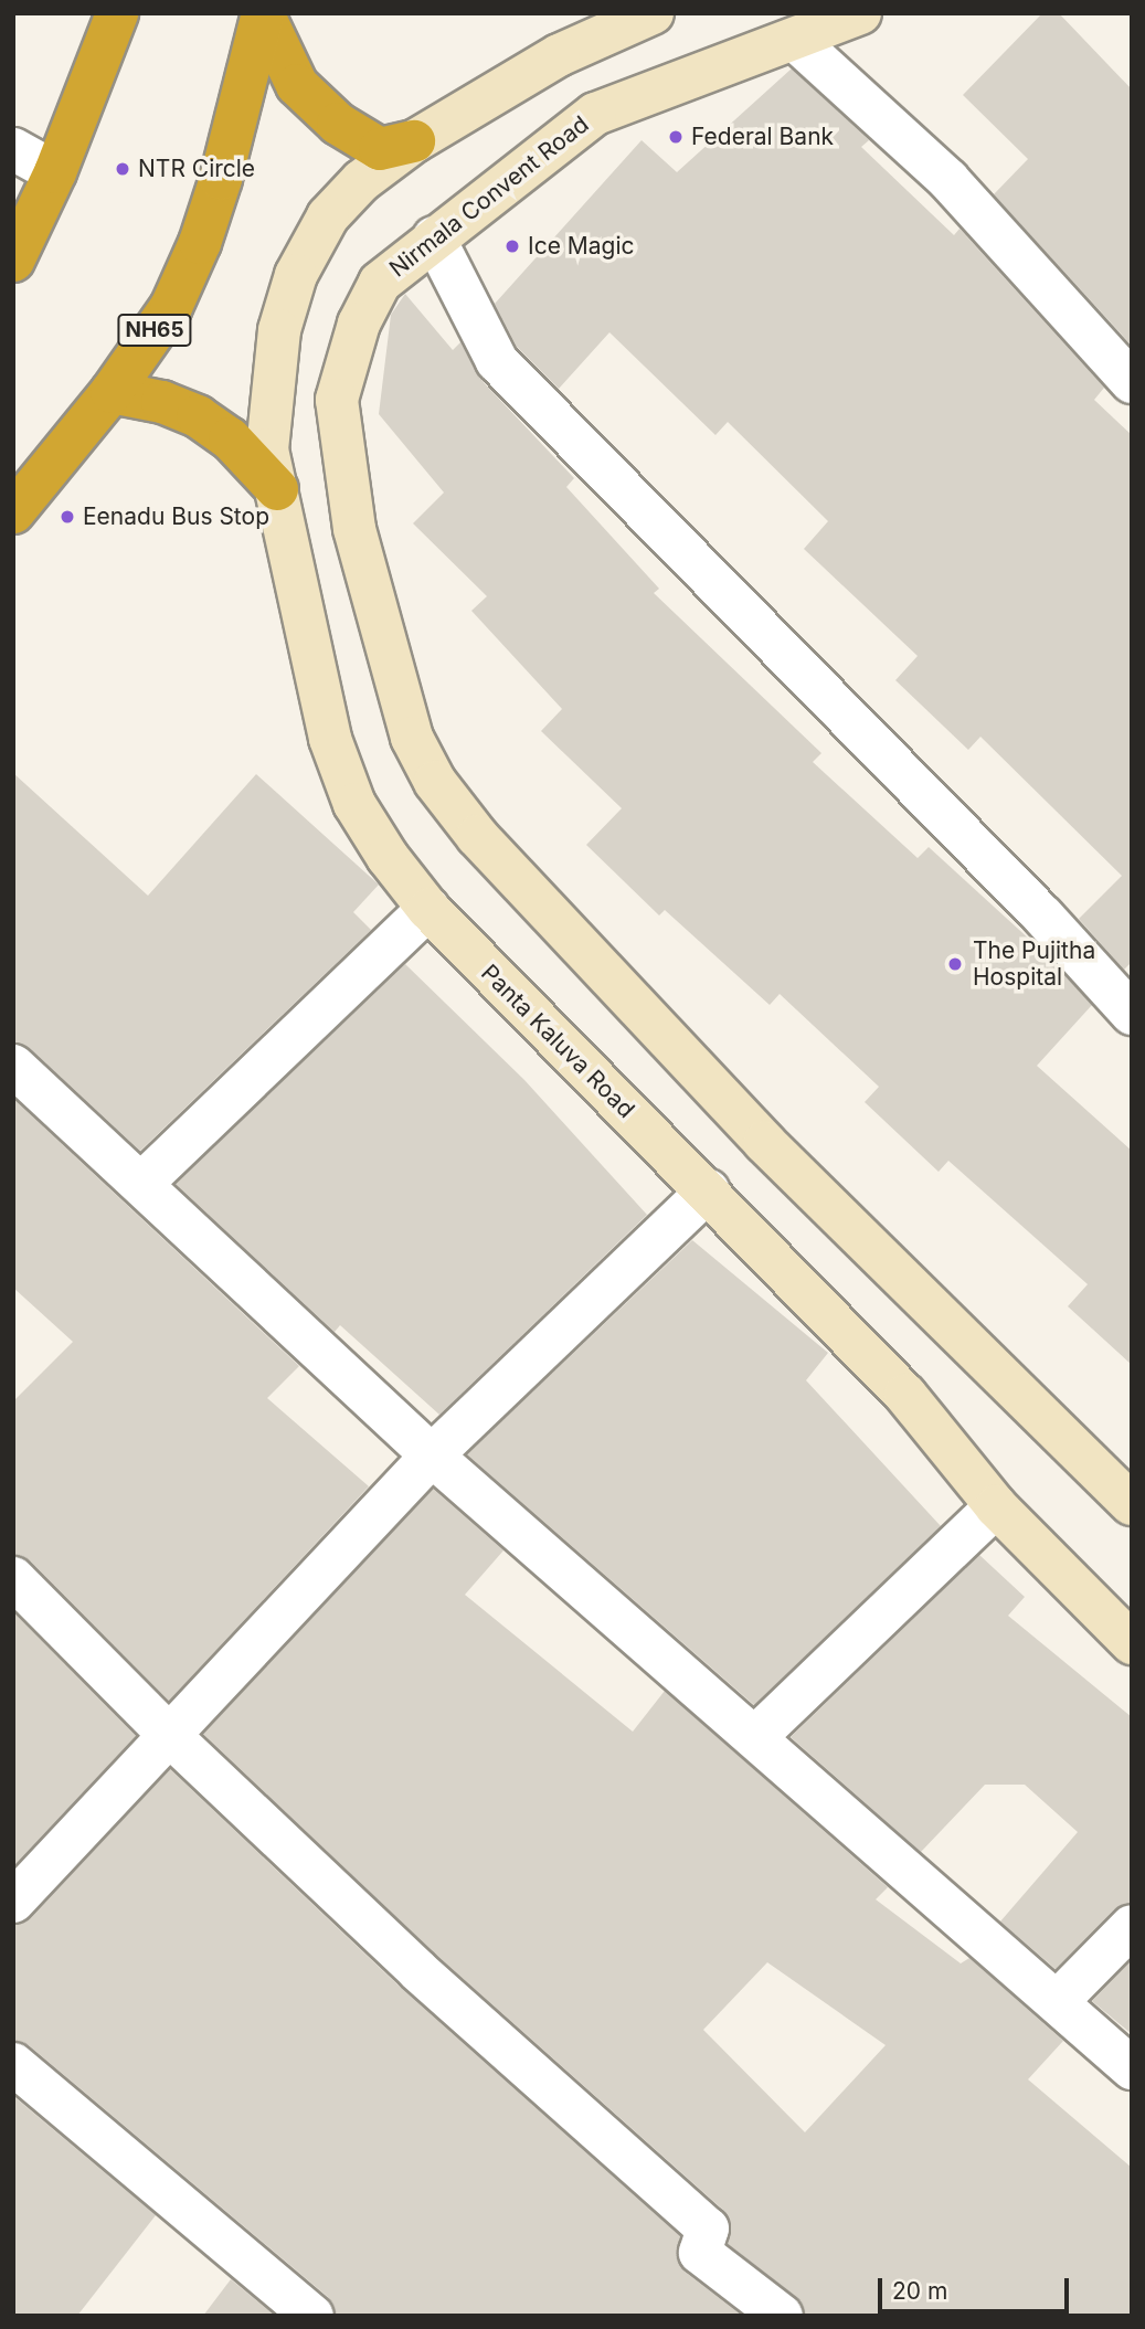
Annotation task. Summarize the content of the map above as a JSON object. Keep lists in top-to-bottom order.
{
  "streets": {
    "highway": ["NH65"],
    "street": ["Nirmala Convent Road", "Panta Kaluva Road"]
  },
  "places": [
    "Federal Bank",
    "NTR Circle",
    "Ice Magic",
    "Eenadu Bus Stop",
    "The Pujitha Hospital"
  ],
  "scale_bar": "20 m"
}
